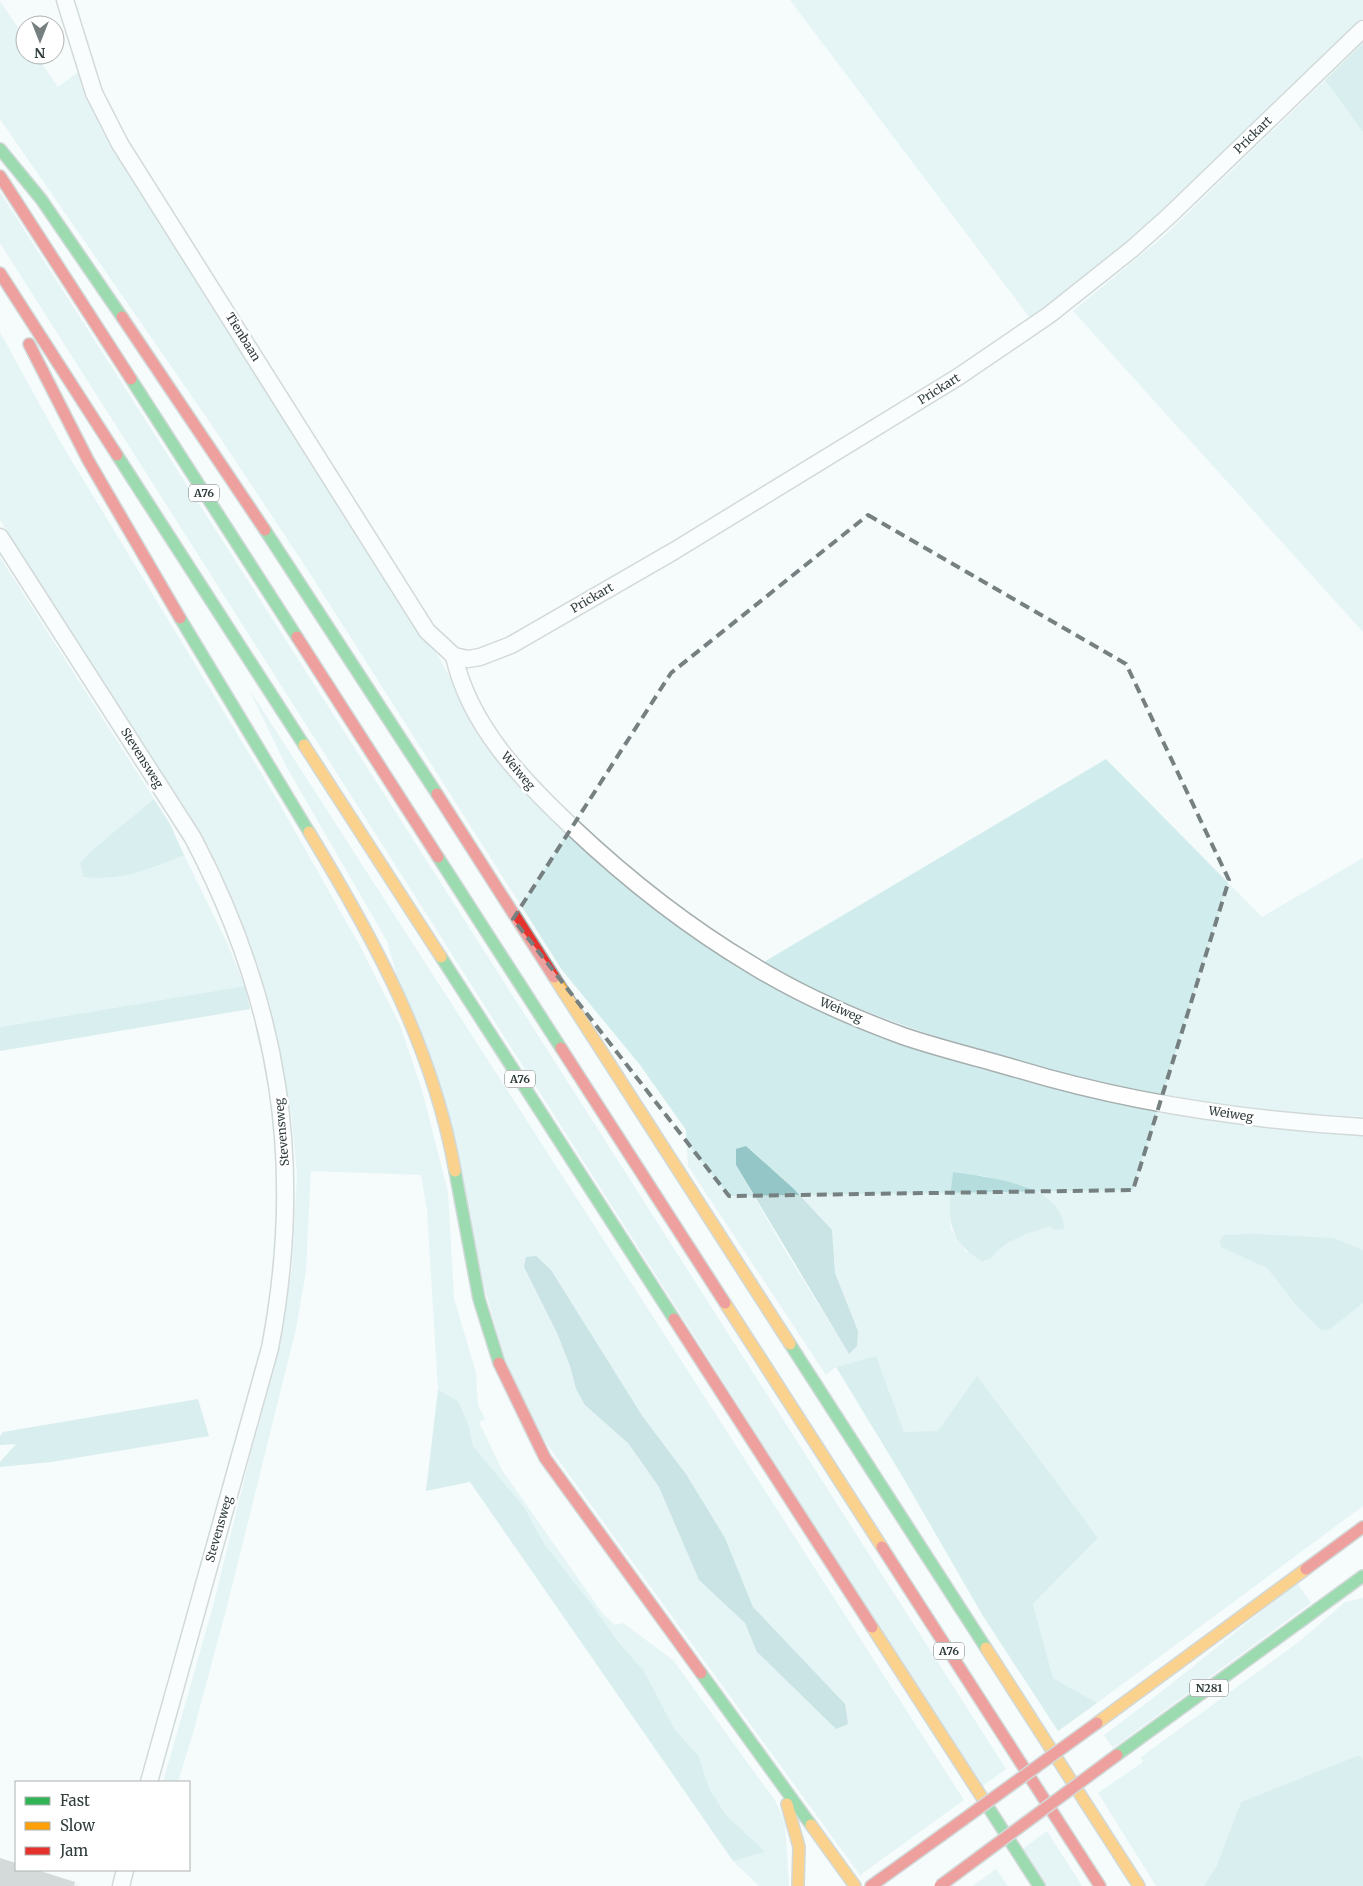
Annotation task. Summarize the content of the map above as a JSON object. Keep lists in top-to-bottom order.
{
  "streets": {
    "highway": ["A76", "N281"],
    "street": [
      "Prickart",
      "Tienbaan",
      "Stevensweg",
      "Weiweg"
    ]
  },
  "crossings": [
    ["Prickart", "Tienbaan"],
    ["Prickart", "Weiweg"],
    ["Tienbaan", "Weiweg"]
  ],
  "legend": ["Fast", "Slow", "Jam"],
  "north": "bottom"
}
